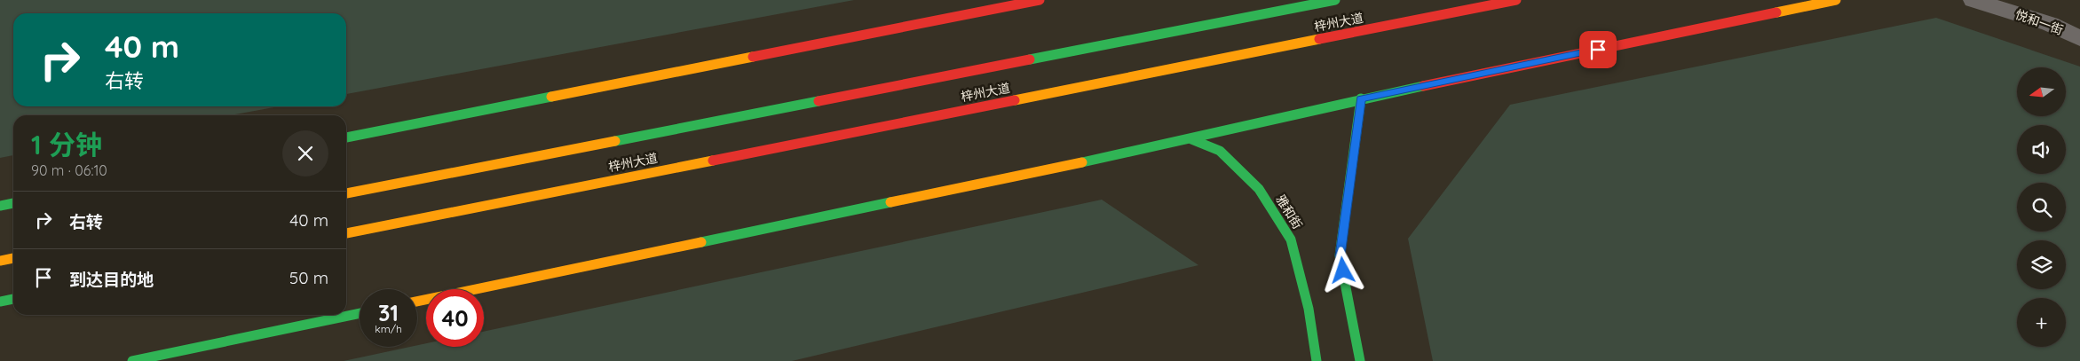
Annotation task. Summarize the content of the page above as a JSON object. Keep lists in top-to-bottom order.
{
  "streets": {
    "main road": ["梓州大道", "雅和街"],
    "street": ["悦和一街"]
  },
  "north": "left",
  "page": {
    "turn": ["40 m", "右转"],
    "map_buttons": "+",
    "heading": ["1 分钟", "90 m · 06:10"],
    "list": [
      {
        "name": "右转",
        "value": "40 m"
      },
      {
        "name": "到达目的地",
        "value": "50 m"
      }
    ],
    "speed": "31 km/h",
    "limit": "40"
  }
}
